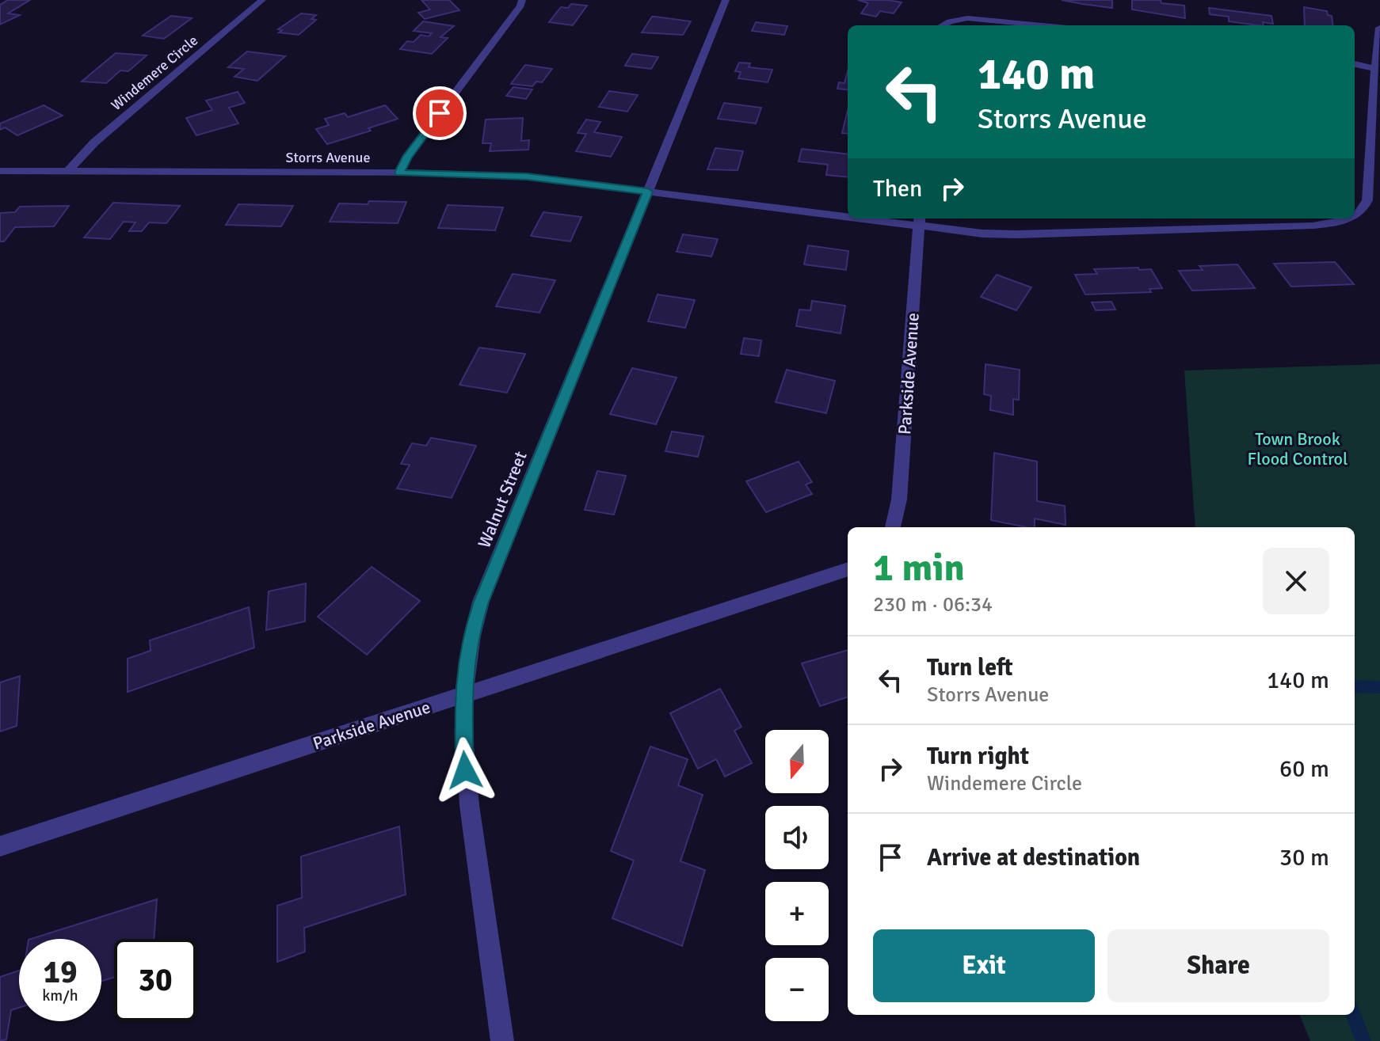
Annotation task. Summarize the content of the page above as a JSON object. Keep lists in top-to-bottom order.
{
  "streets": {
    "street": [
      "Windemere Circle",
      "Storrs Avenue",
      "Parkside Avenue",
      "Walnut Street"
    ]
  },
  "crossings": [
    ["Windemere Circle", "Storrs Avenue"],
    ["Storrs Avenue", "Parkside Avenue"],
    ["Storrs Avenue", "Walnut Street"],
    ["Parkside Avenue", "Walnut Street"]
  ],
  "parks": ["Town Brook Flood Control"],
  "north": "bottom",
  "page": {
    "turn": ["140 m", "Storrs Avenue"],
    "then": "Then",
    "heading": ["1 min", "230 m · 06:34"],
    "list": [
      {
        "name": "Turn left",
        "note": "Storrs Avenue",
        "value": "140 m"
      },
      {
        "name": "Turn right",
        "note": "Windemere Circle",
        "value": "60 m"
      },
      {
        "name": "Arrive at destination",
        "value": "30 m"
      }
    ],
    "map_buttons": ["+", "−"],
    "buttons": ["Exit", "Share"],
    "speed": "19 km/h",
    "limit": "30"
  }
}
